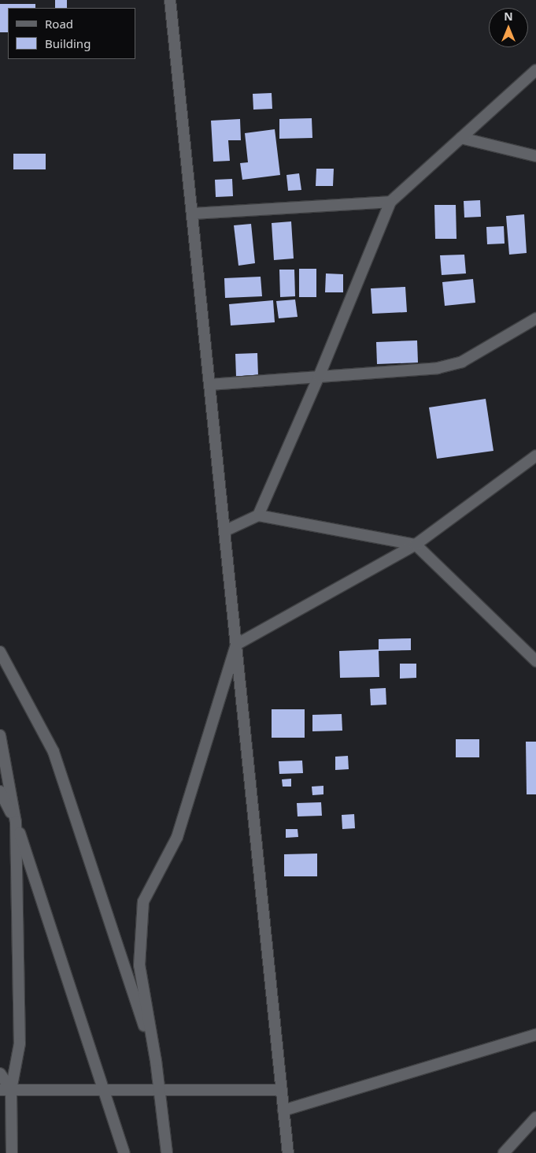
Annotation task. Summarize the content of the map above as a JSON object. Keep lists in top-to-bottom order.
{
  "legend": ["Road", "Building"],
  "north": "top"
}
